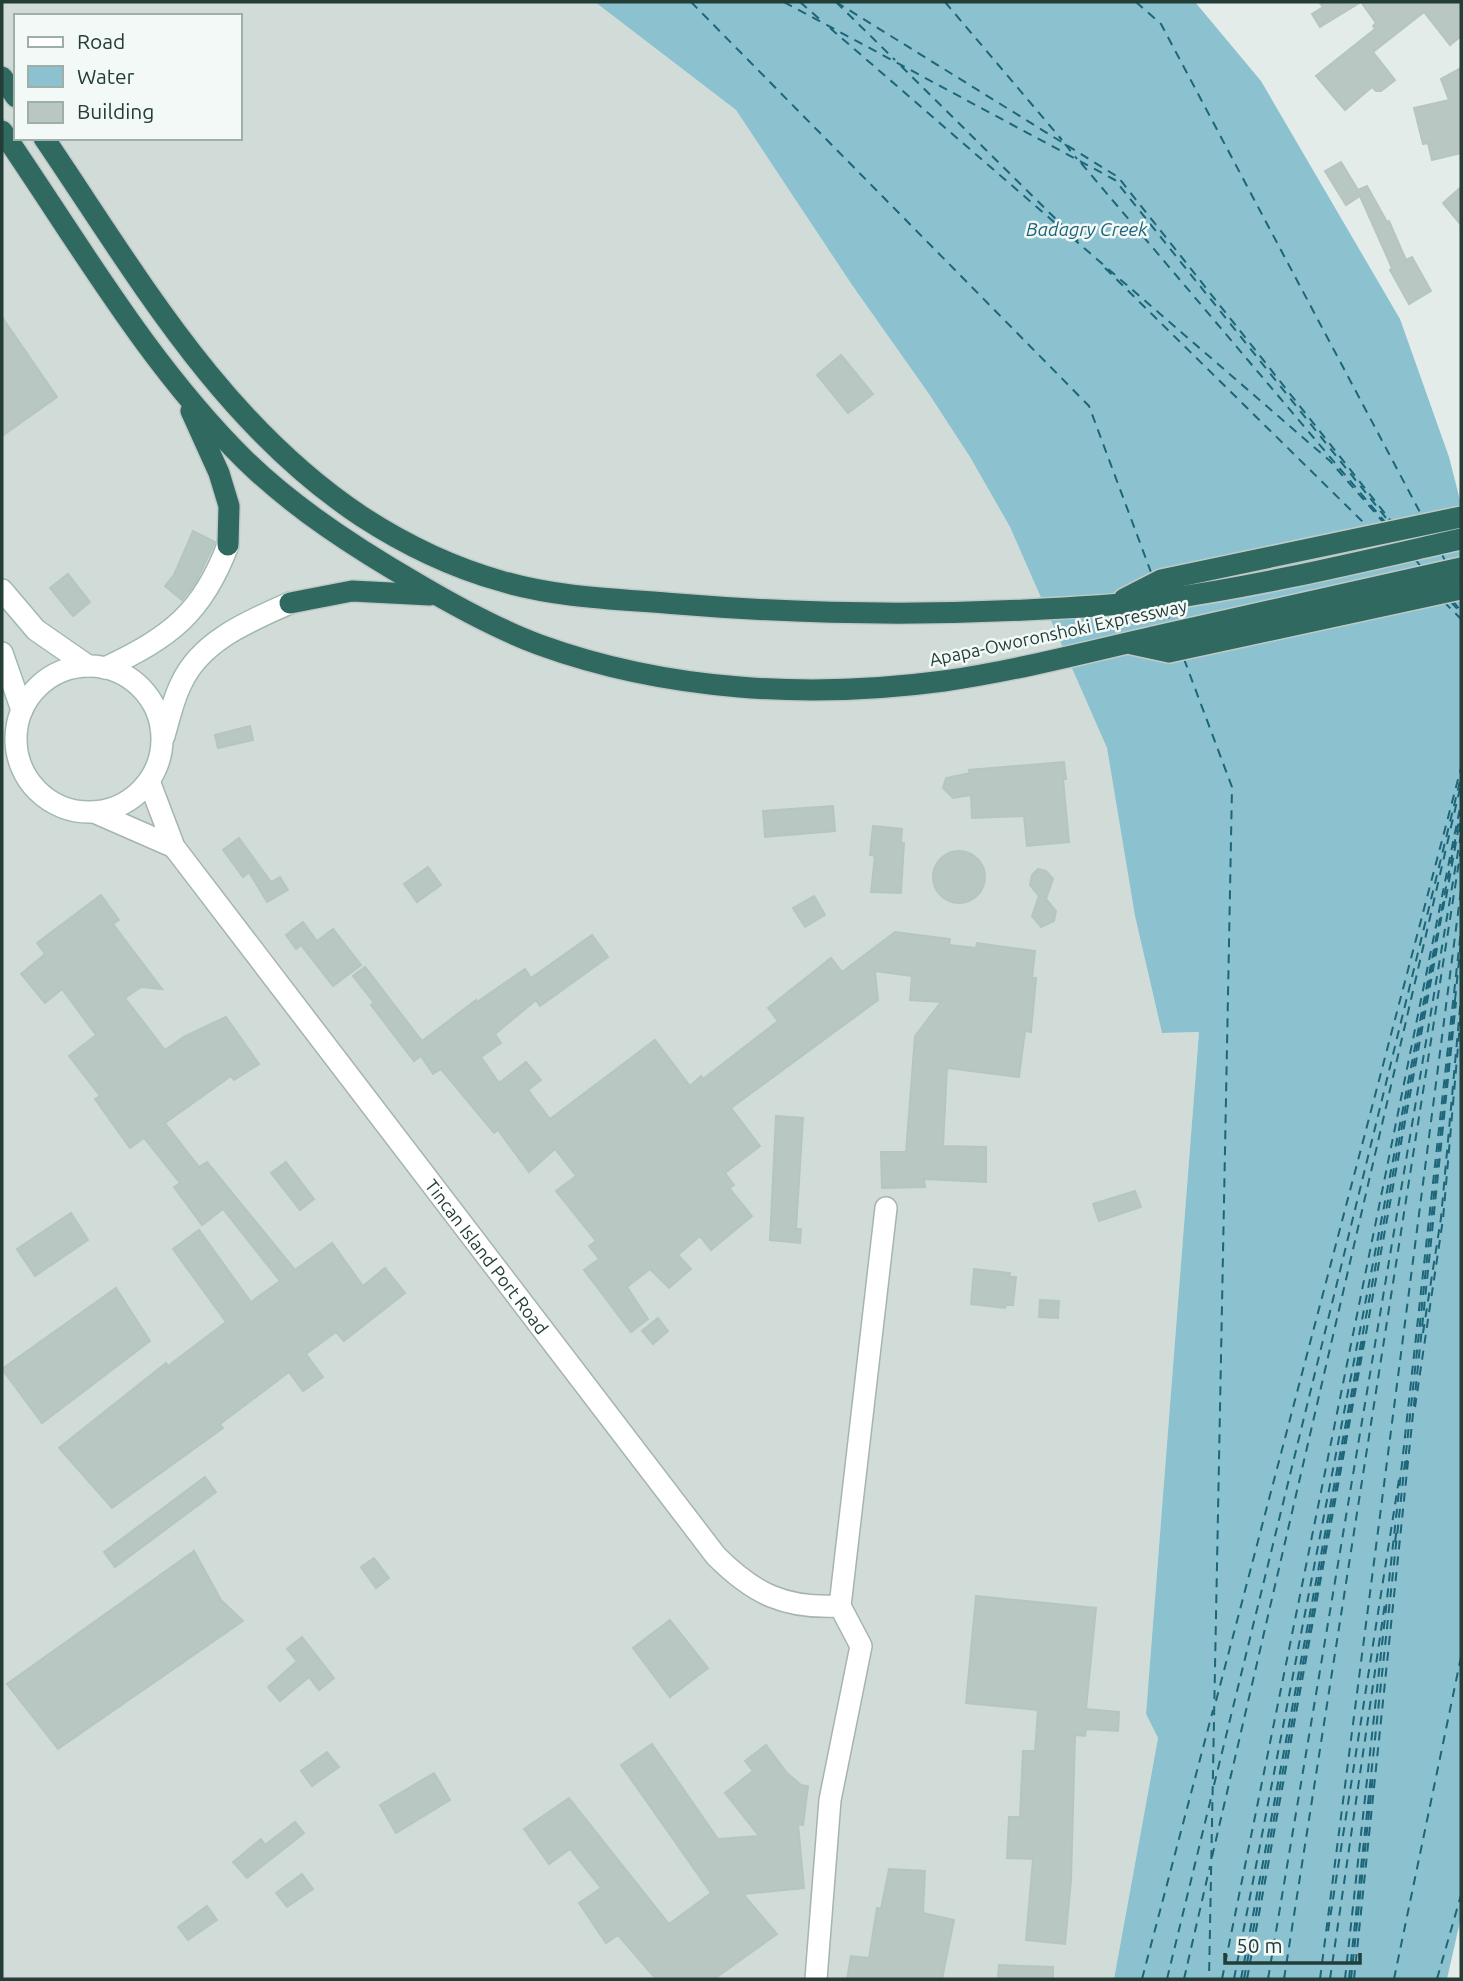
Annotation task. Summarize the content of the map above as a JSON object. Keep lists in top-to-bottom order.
{
  "streets": {
    "highway": ["Apapa-Oworonshoki Expressway"],
    "street": ["Tincan Island Port Road"]
  },
  "water": ["Badagry Creek"],
  "legend": ["Road", "Water", "Building"],
  "scale_bar": "50 m"
}
